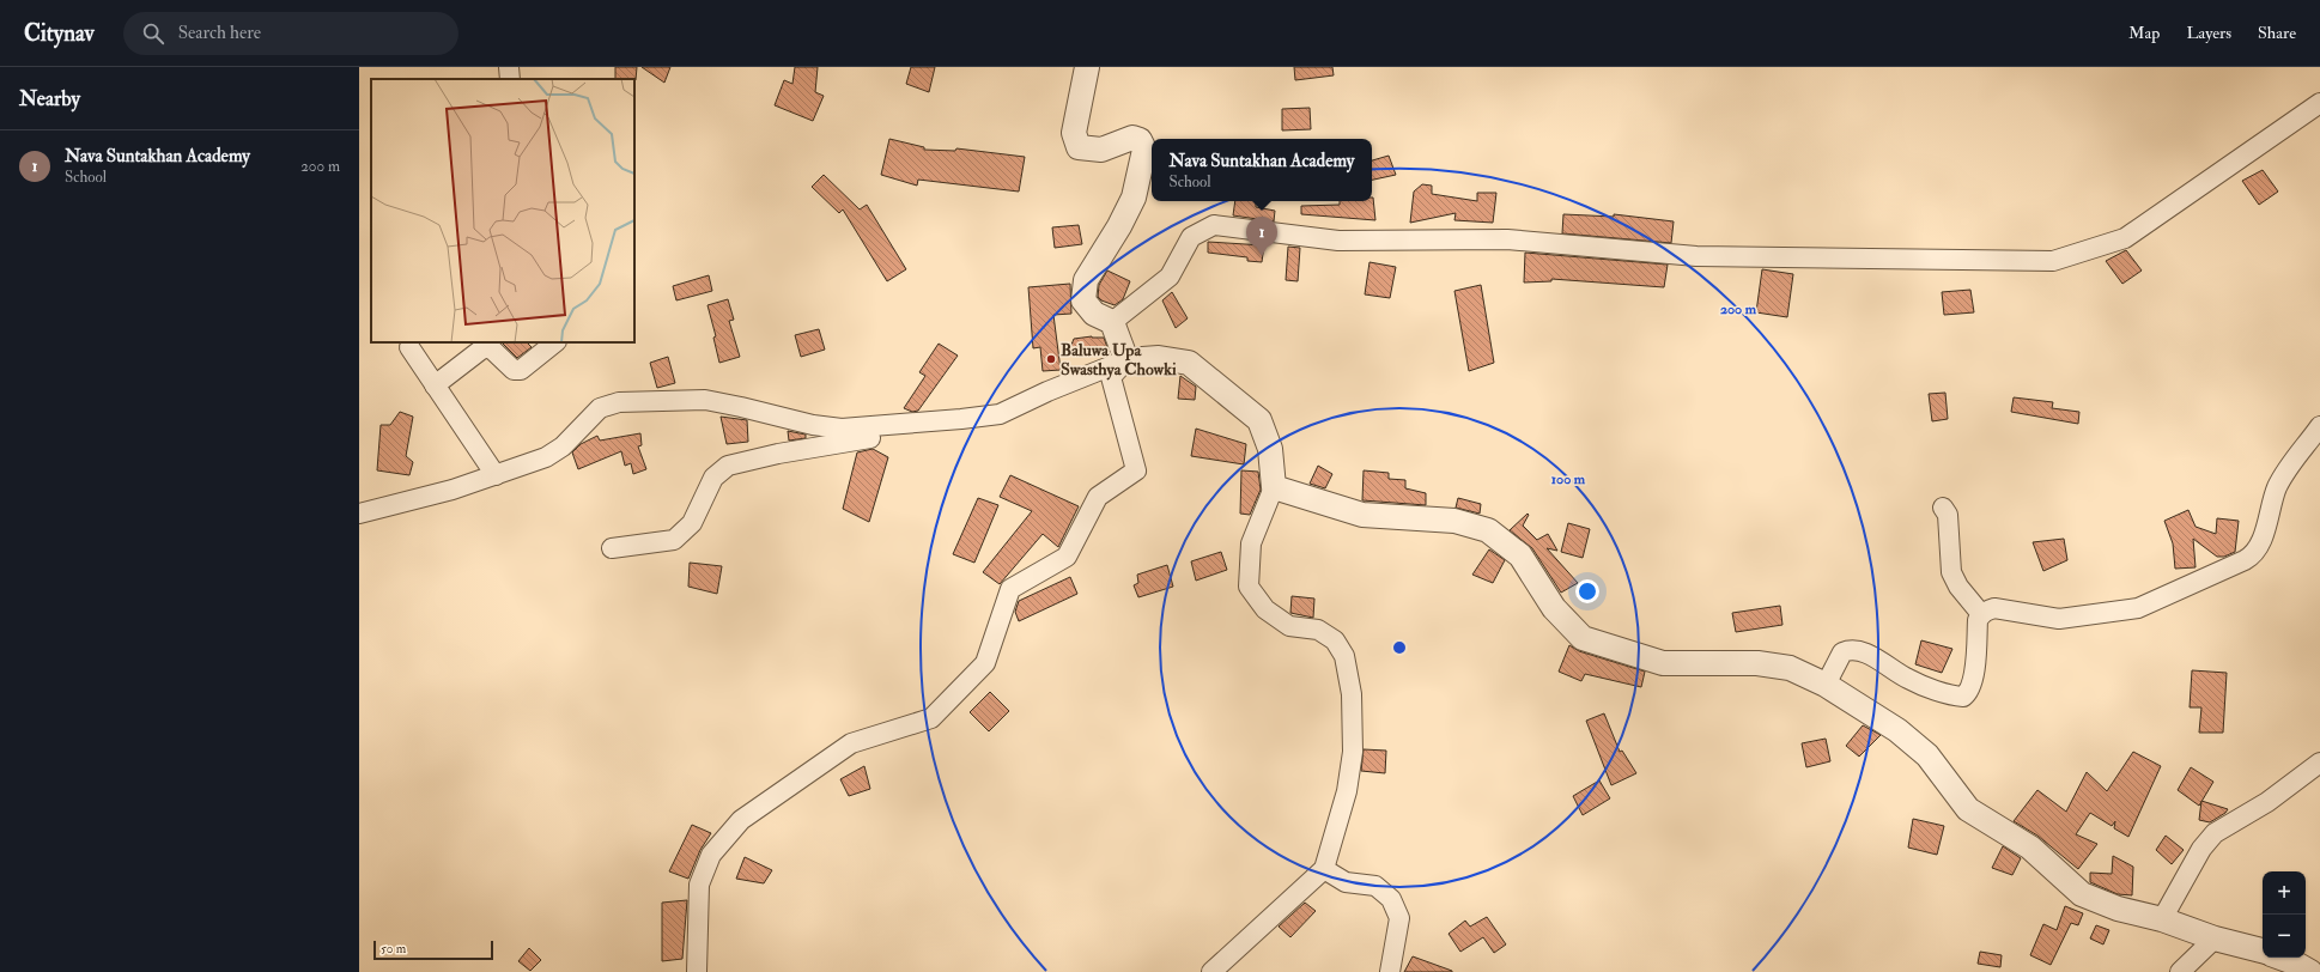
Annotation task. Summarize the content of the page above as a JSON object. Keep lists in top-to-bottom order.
{
  "places": ["Baluwa Upa Swasthya Chowki"],
  "scale_bar": "50 m",
  "page": {
    "header": "Citynav",
    "search": "Search here",
    "nav": ["Map", "Layers", "Share"],
    "heading": "Nearby",
    "list": [
      {
        "mark": "1",
        "name": "Nava Suntakhan Academy",
        "note": "School",
        "value": "200 m"
      }
    ],
    "popup": ["Nava Suntakhan Academy", "School"],
    "pins": "1",
    "map_buttons": ["+", "−"],
    "scale": "50 m"
  },
  "rings": ["200 m", "100 m"]
}
